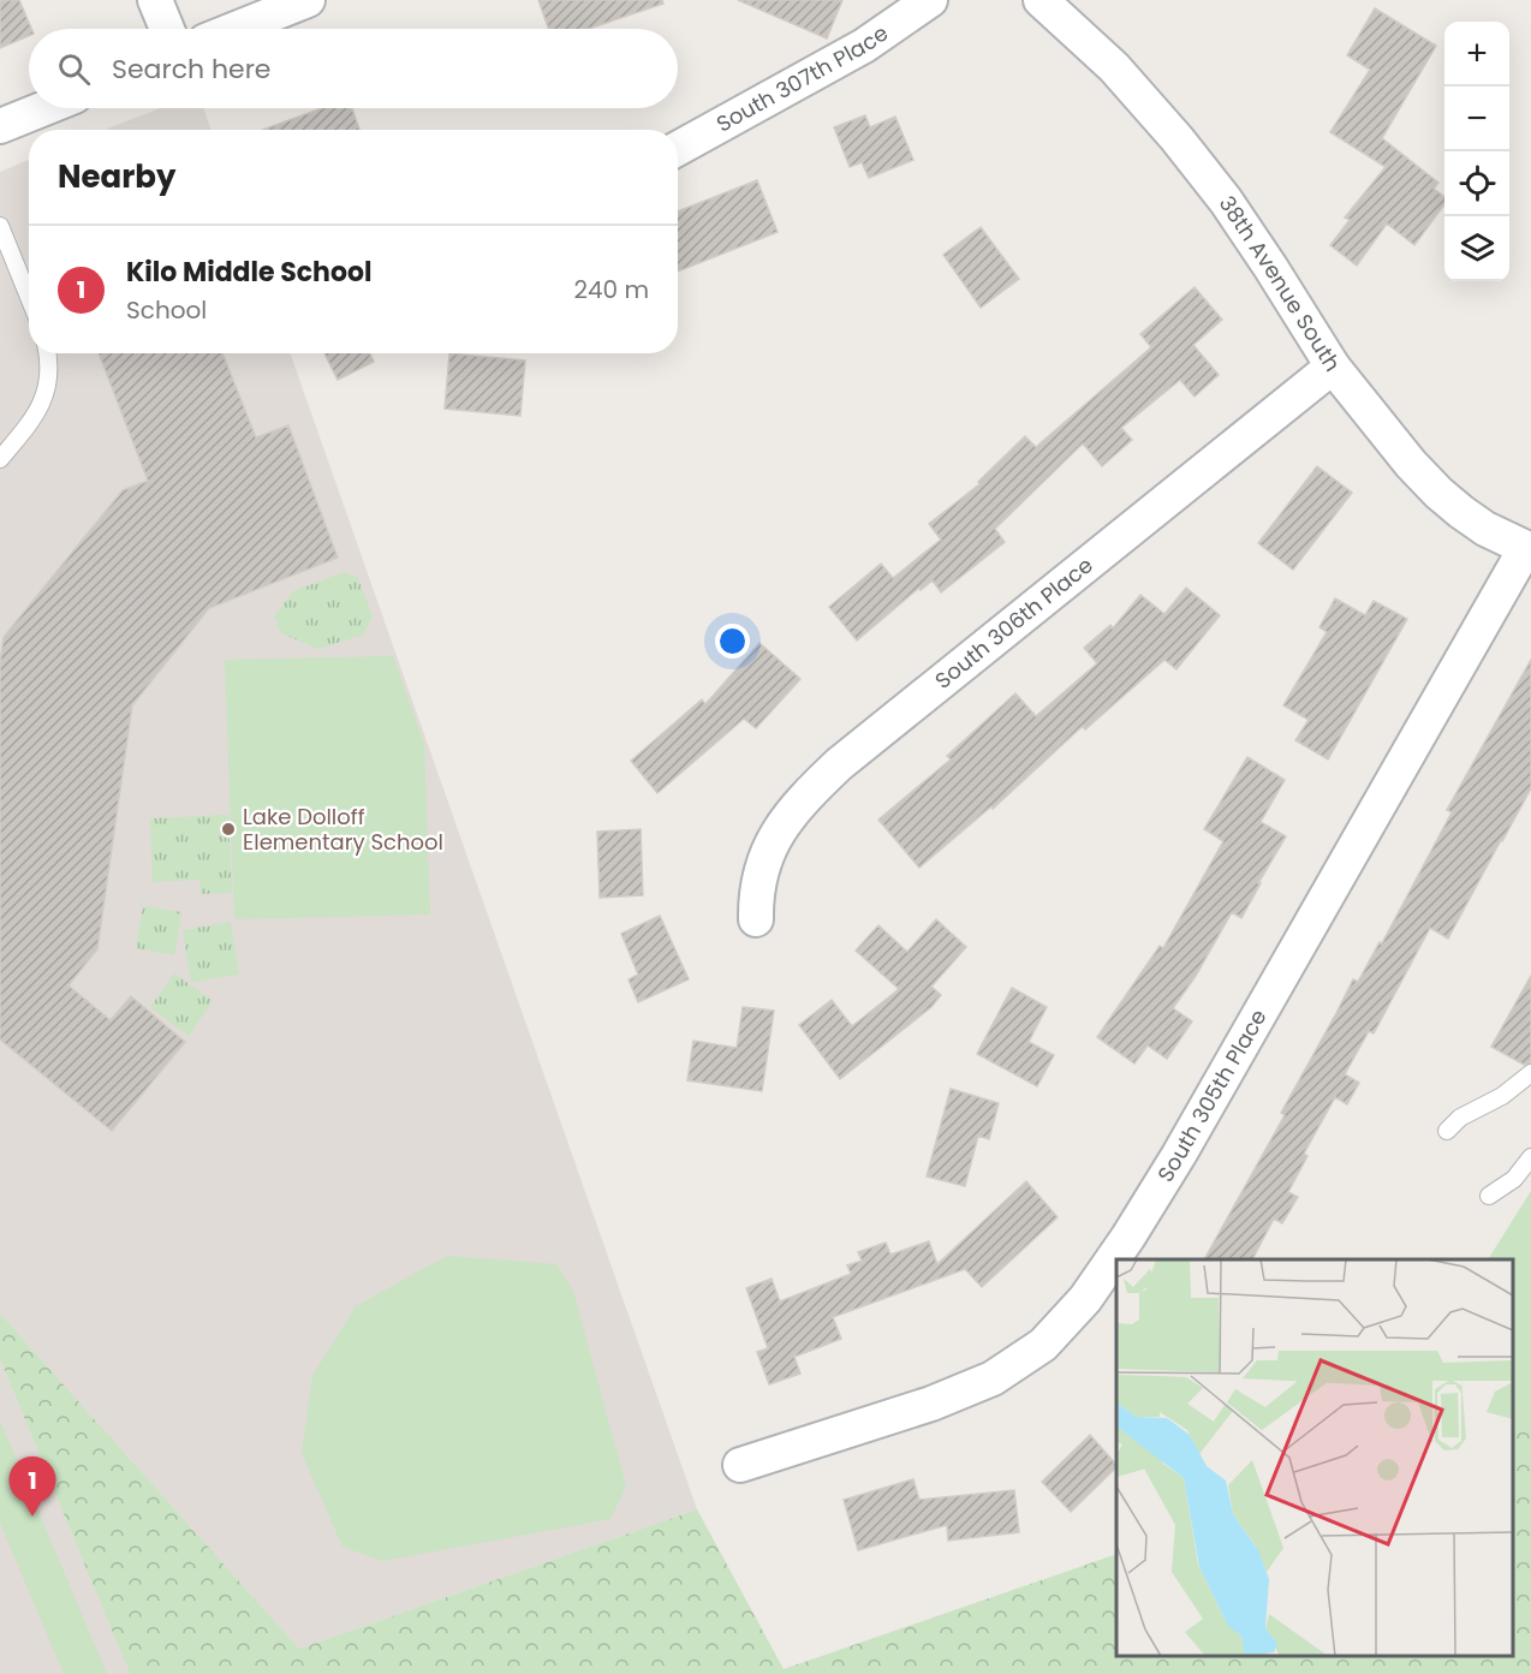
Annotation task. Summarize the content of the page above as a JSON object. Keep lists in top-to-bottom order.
{
  "streets": {
    "street": [
      "South 307th Place",
      "38th Avenue South",
      "South 306th Place",
      "South 305th Place"
    ]
  },
  "crossings": [
    ["38th Avenue South", "South 306th Place"],
    ["38th Avenue South", "South 305th Place"]
  ],
  "places": ["Lake Dolloff Elementary School"],
  "page": {
    "map_buttons": ["+", "−"],
    "search": "Search here",
    "heading": "Nearby",
    "list": [
      {
        "mark": "1",
        "name": "Kilo Middle School",
        "note": "School",
        "value": "240 m"
      }
    ],
    "pins": "1"
  }
}
